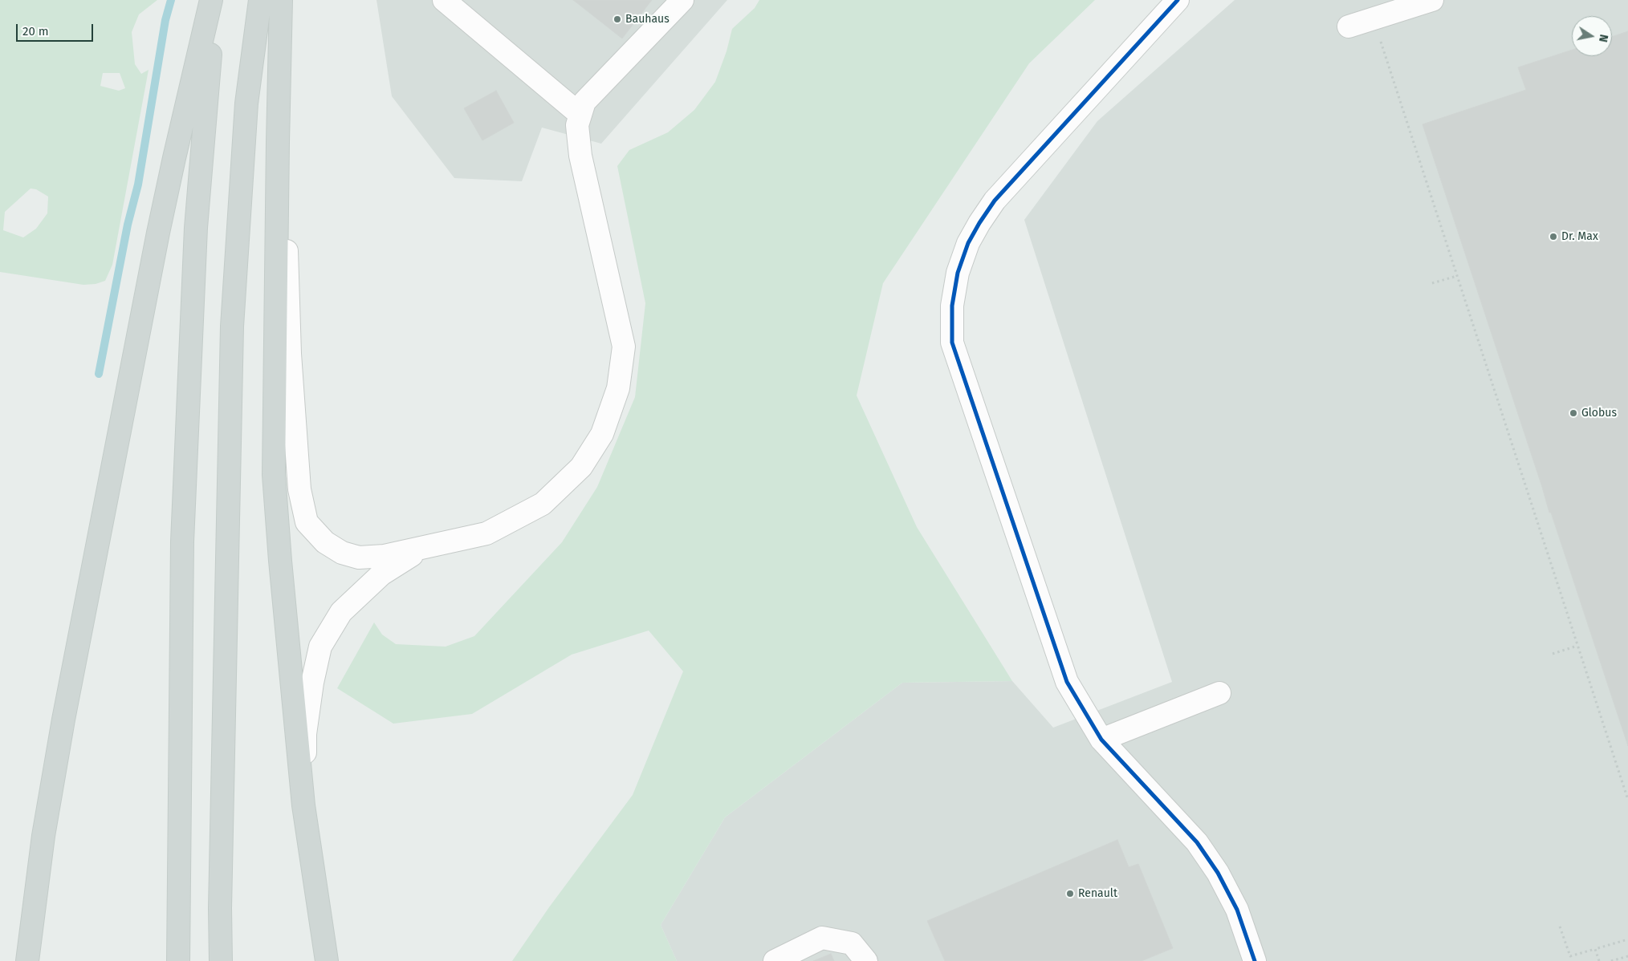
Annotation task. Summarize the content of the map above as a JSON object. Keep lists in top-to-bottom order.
{
  "places": [
    "Bauhaus",
    "Dr. Max",
    "Globus",
    "Renault"
  ],
  "scale_bar": "20 m",
  "north": "right"
}
